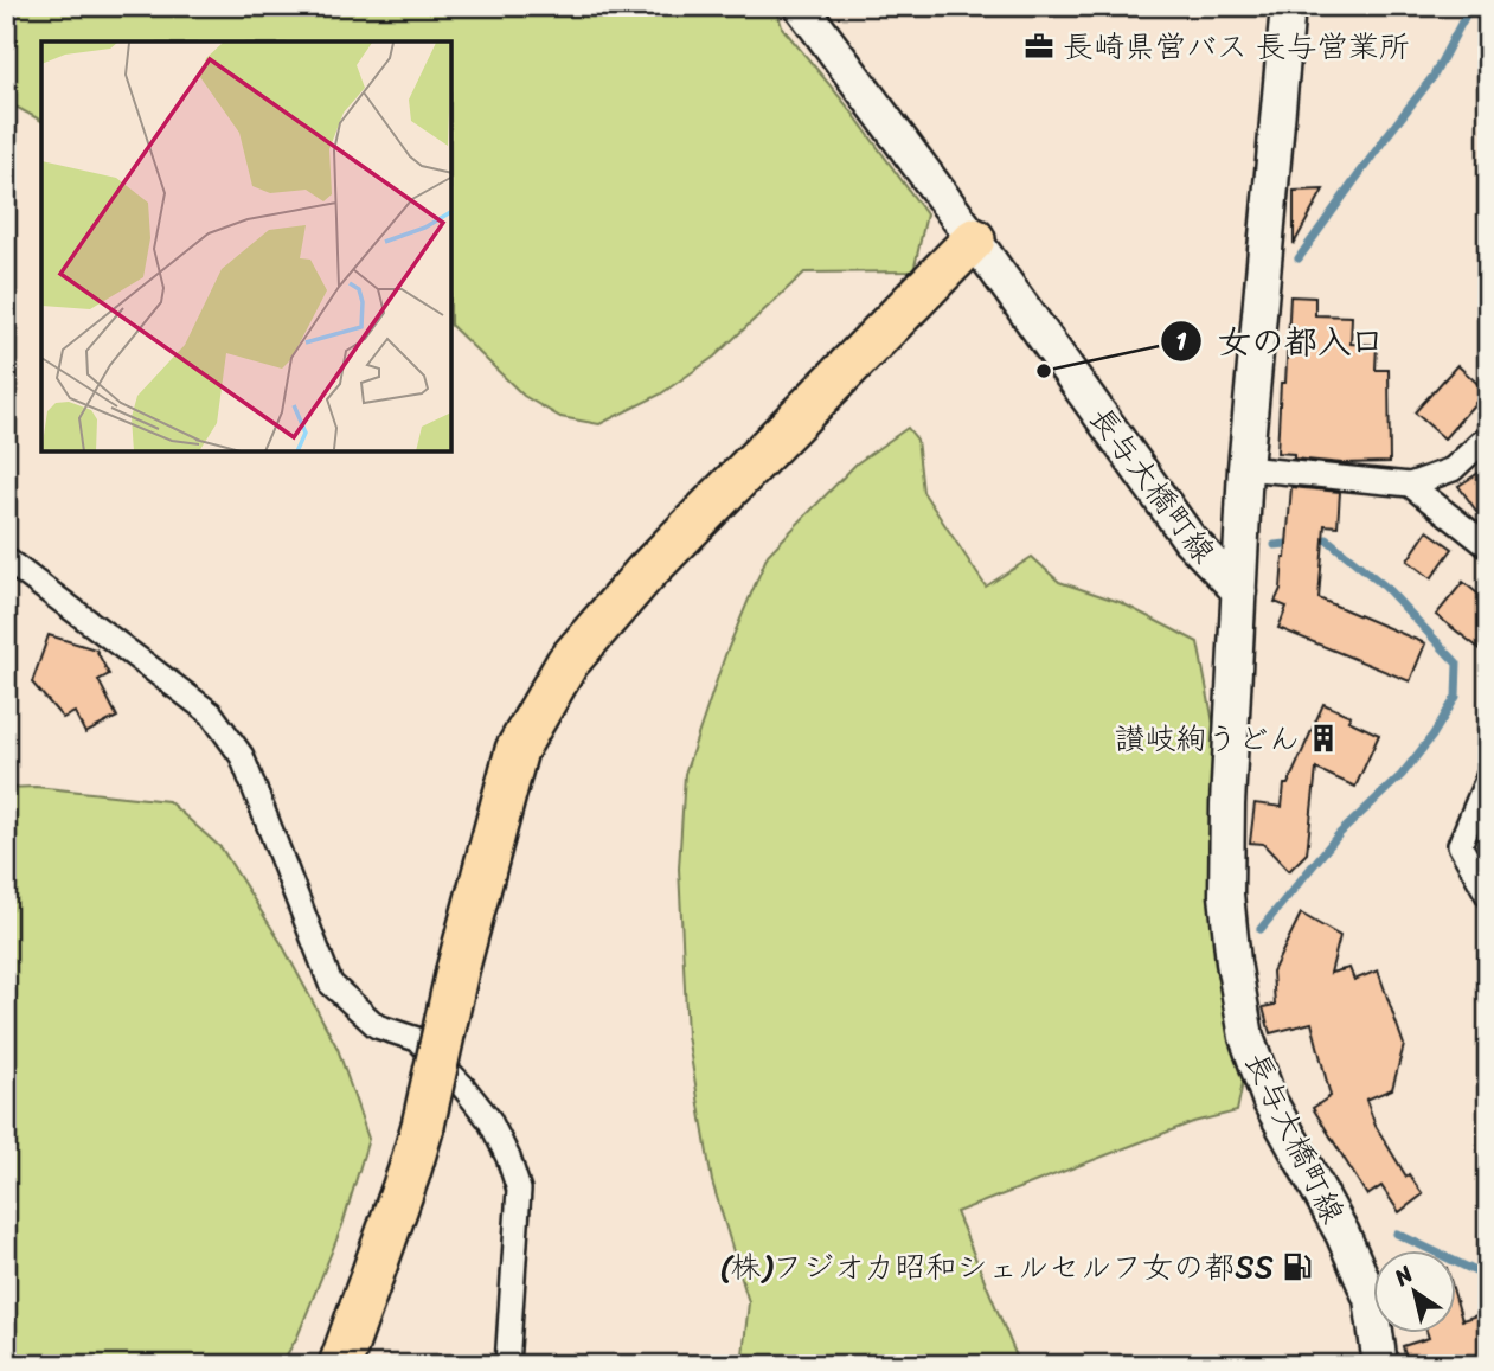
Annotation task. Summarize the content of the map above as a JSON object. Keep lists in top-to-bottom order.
{
  "streets": {
    "main road": ["長与大橋町線"]
  },
  "places": {
    "office": ["長崎県営バス 長与営業所"],
    "other": ["女の都入口"],
    "building": ["讃岐絢うどん"],
    "fuel station": ["(株)フジオカ昭和シェルセルフ女の都SS"]
  },
  "north": "top left"
}
